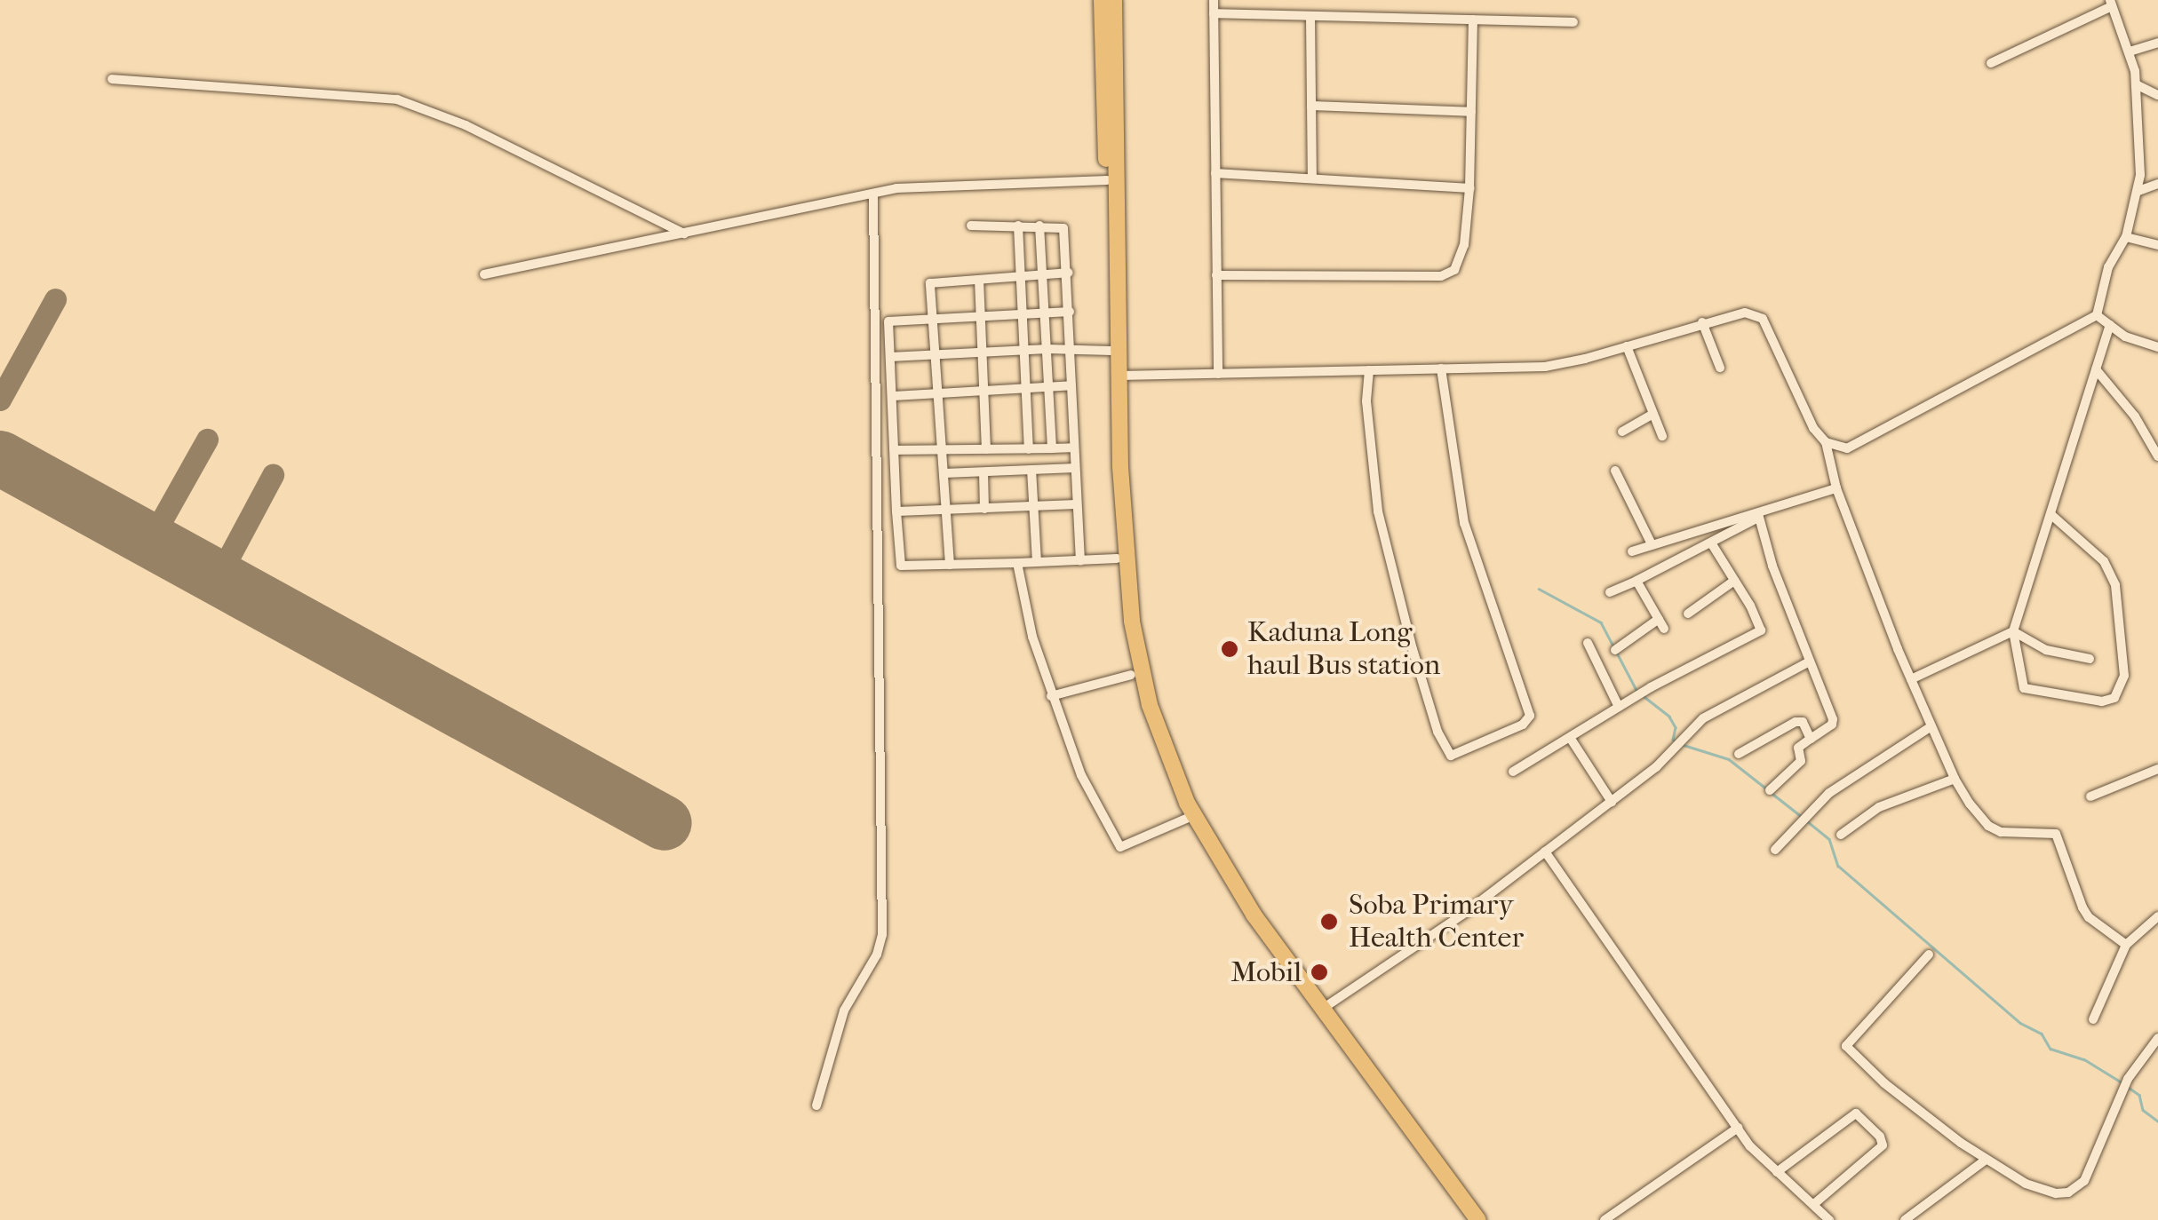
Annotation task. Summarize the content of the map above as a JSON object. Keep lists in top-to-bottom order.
{
  "places": ["Kaduna Long haul Bus station", "Soba Primary Health Center", "Mobil"]
}
